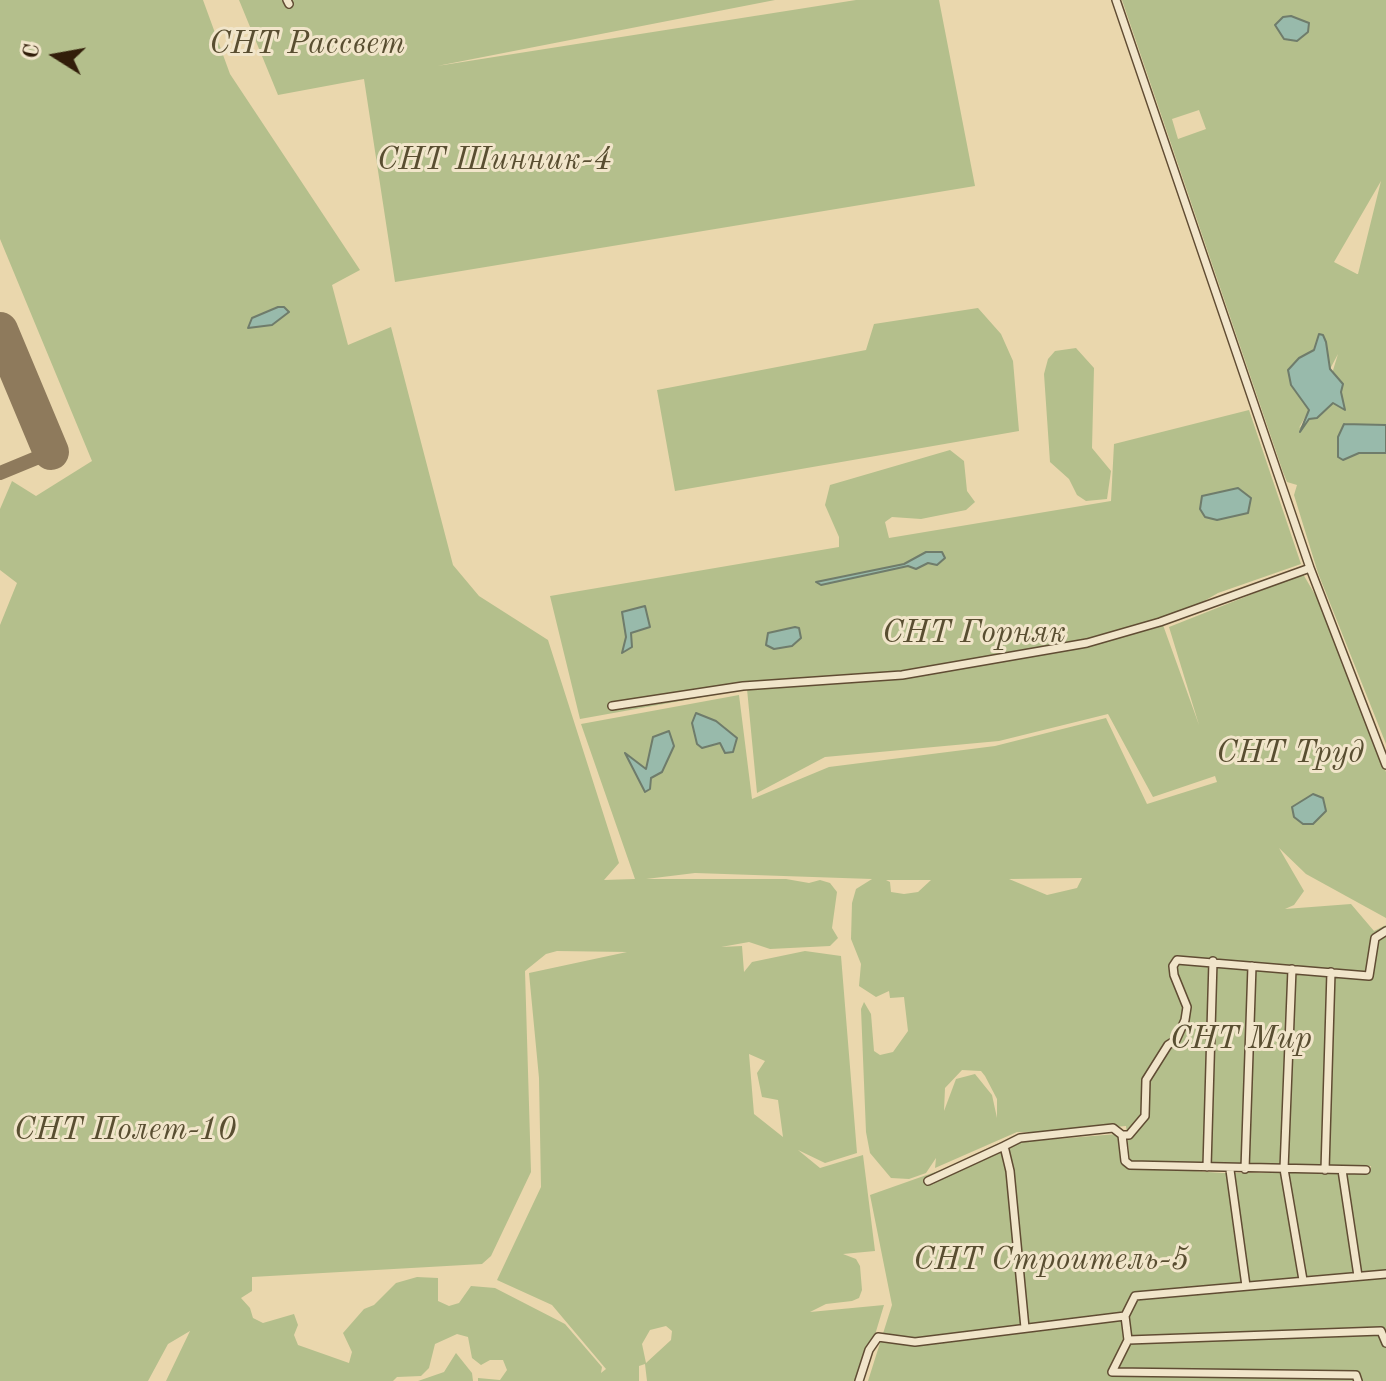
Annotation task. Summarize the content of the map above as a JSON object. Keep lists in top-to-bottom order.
{
  "parks": [
    "СНТ Рассвет",
    "СНТ Шинник-4",
    "СНТ Горняк",
    "СНТ Труд",
    "СНТ Мир",
    "СНТ Полет-10",
    "СНТ Строитель-5"
  ],
  "north": "left"
}
